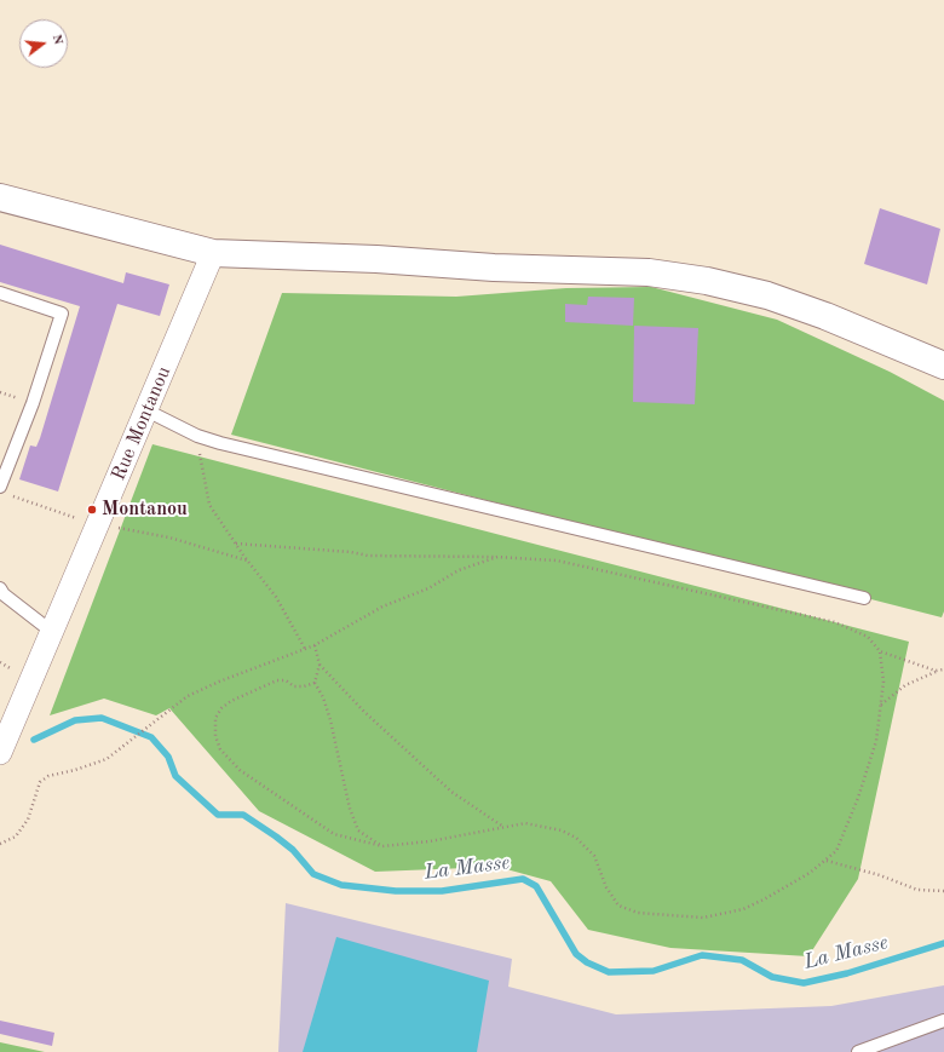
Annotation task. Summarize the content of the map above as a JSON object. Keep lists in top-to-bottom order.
{
  "streets": {
    "street": ["Rue Montanou"]
  },
  "water": ["La Masse"],
  "places": ["Montanou"],
  "north": "right"
}
